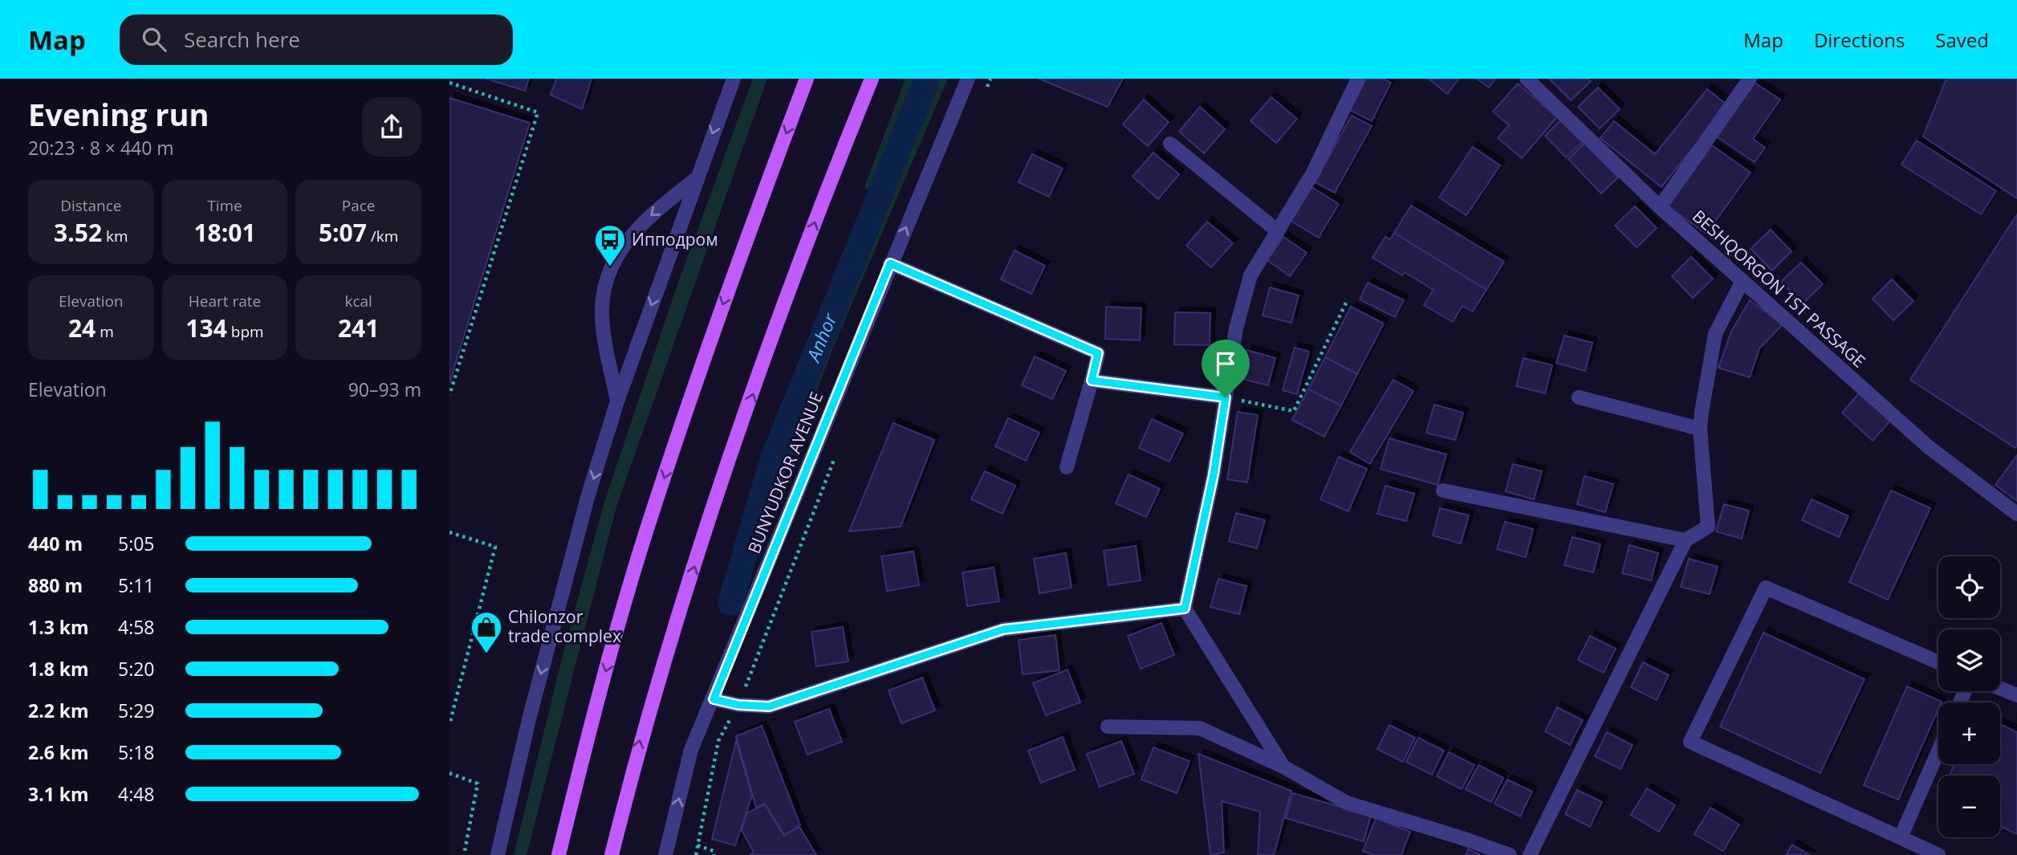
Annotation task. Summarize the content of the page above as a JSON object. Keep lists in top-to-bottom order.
{
  "streets": {
    "street": ["BESHQORGON 1ST PASSAGE", "BUNYUDKOR AVENUE"]
  },
  "one_way": ["BUNYUDKOR AVENUE"],
  "water": ["Anhor"],
  "places": {
    "bus stop": ["Ипподром"],
    "shop": ["Chilonzor trade complex"]
  },
  "page": {
    "header": "Map",
    "search": "Search here",
    "nav": ["Map", "Directions", "Saved"],
    "heading": ["Evening run", "20:23 · 8 × 440 m"],
    "stats": [
      ["Distance", "3.52 km"],
      ["Time", "18:01"],
      ["Pace", "5:07 /km"],
      ["Elevation", "24 m"],
      ["Heart rate", "134 bpm"],
      ["kcal", "241"]
    ],
    "chart": ["Elevation", "90–93 m"],
    "list": [
      {
        "name": "440 m",
        "note": "5:05"
      },
      {
        "name": "880 m",
        "note": "5:11"
      },
      {
        "name": "1.3 km",
        "note": "4:58"
      },
      {
        "name": "1.8 km",
        "note": "5:20"
      },
      {
        "name": "2.2 km",
        "note": "5:29"
      },
      {
        "name": "2.6 km",
        "note": "5:18"
      },
      {
        "name": "3.1 km",
        "note": "4:48"
      }
    ],
    "map_buttons": ["+", "−"]
  }
}
